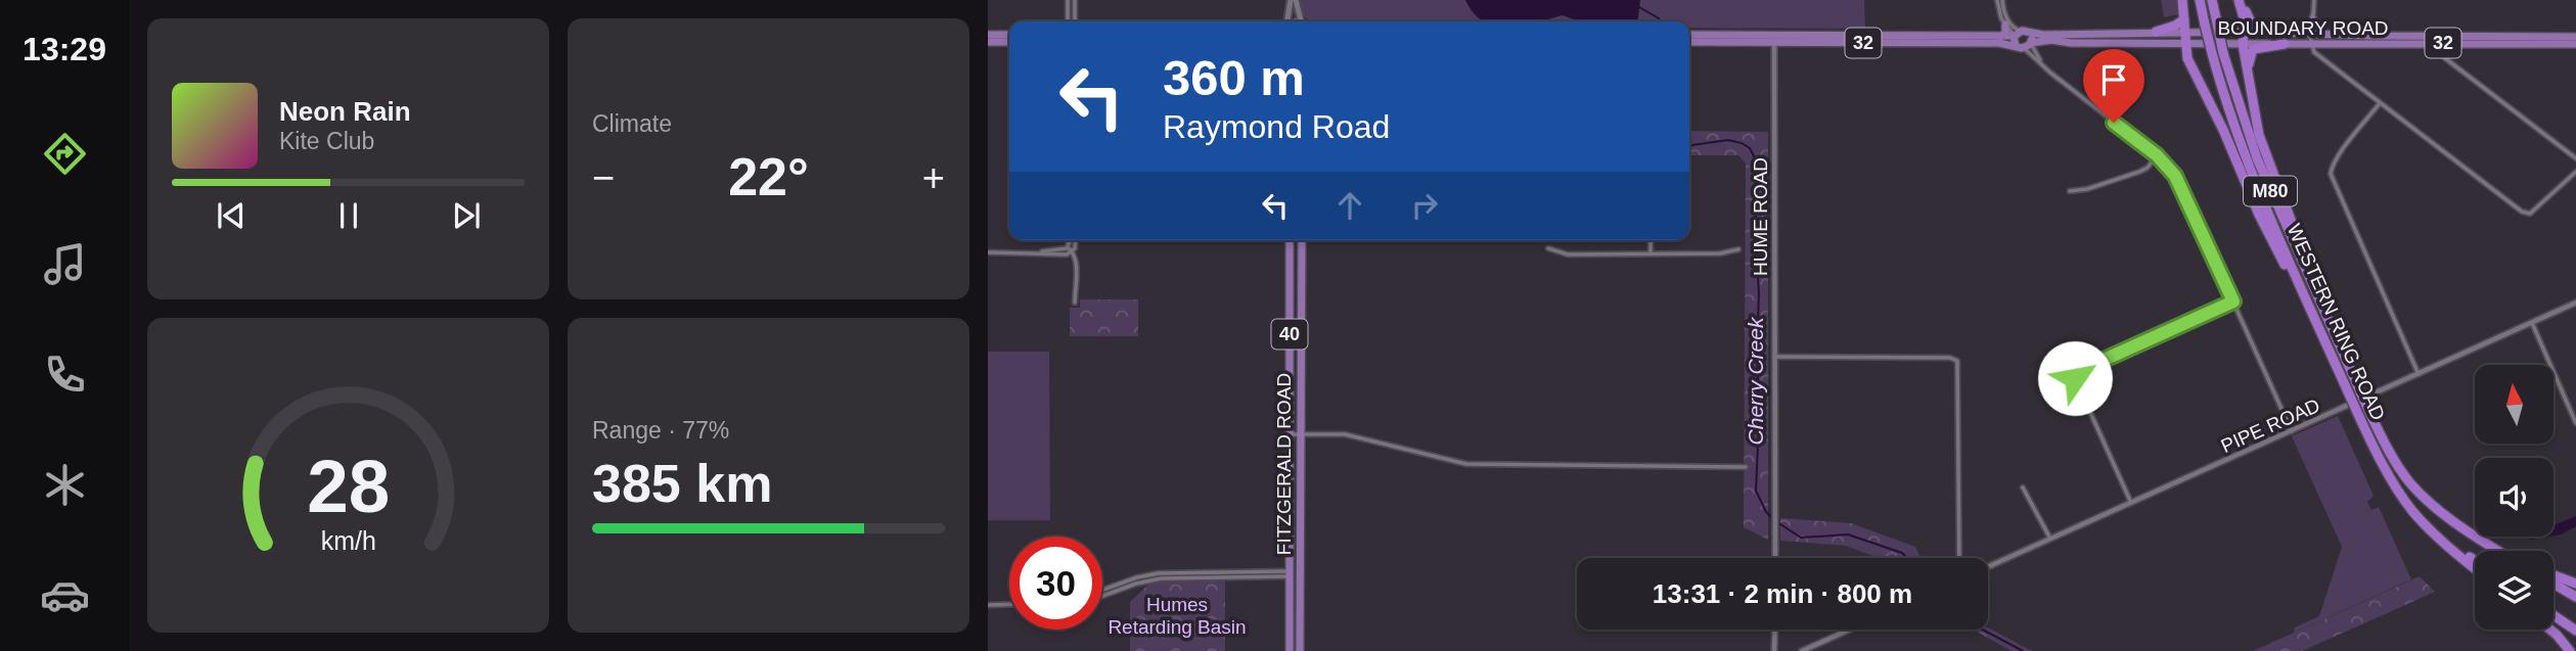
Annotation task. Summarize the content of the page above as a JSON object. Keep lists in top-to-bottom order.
{
  "streets": {
    "highway": ["M80", "WESTERN RING ROAD"],
    "main road": [
      "BOUNDARY ROAD",
      "32",
      "40",
      "FITZGERALD ROAD"
    ],
    "street": ["HUME ROAD", "PIPE ROAD"]
  },
  "crossings": [
    ["BOUNDARY ROAD", "HUME ROAD"]
  ],
  "water": ["Cherry Creek"],
  "parks": ["Humes Retarding Basin"],
  "north": "top",
  "page": {
    "tabs": "13:29",
    "tile": [
      "Climate",
      ["Range · 77%", "385 km"]
    ],
    "turn": ["360 m", "Raymond Road"],
    "song": ["Neon Rain", "Kite Club"],
    "heat": ["−", "22°", "+"],
    "limit": "30",
    "trip": "13:31 · 2 min · 800 m",
    "gauge": ["28", "km/h"]
  }
}
